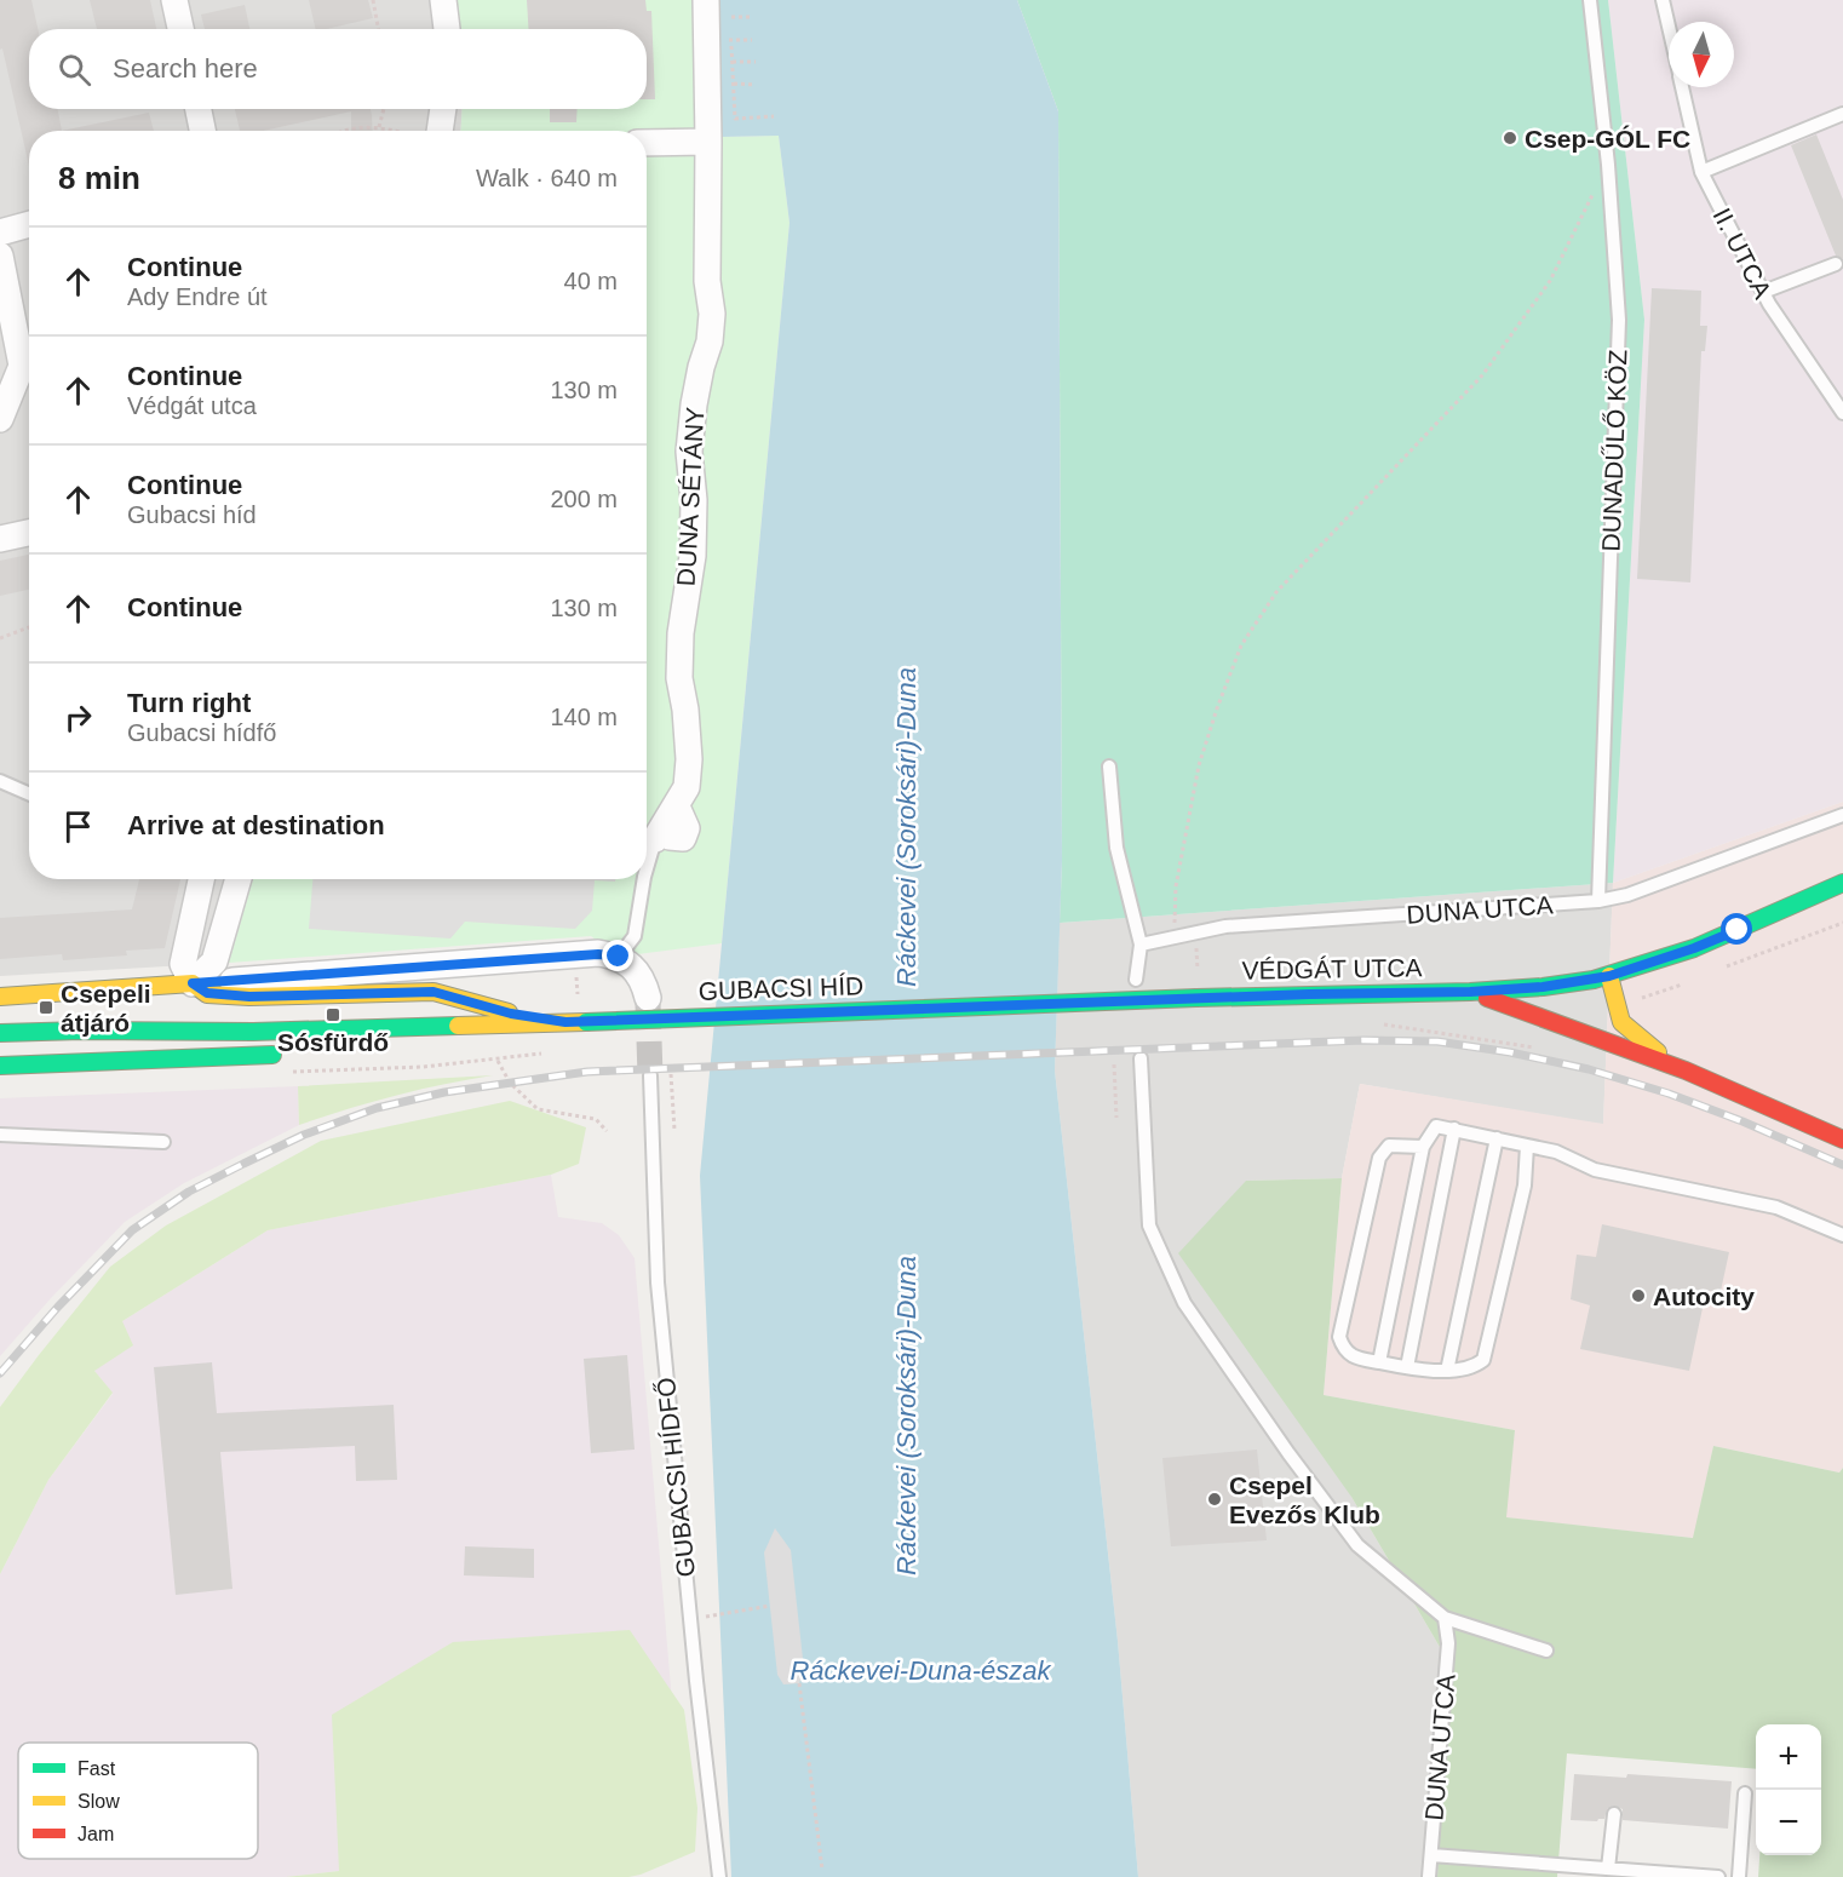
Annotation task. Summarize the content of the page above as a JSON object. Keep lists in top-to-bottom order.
{
  "streets": {
    "main road": ["VÉDGÁT UTCA", "GUBACSI HÍD"],
    "street": ["DUNA SÉTÁNY"],
    "lane": [
      "II. UTCA",
      "DUNADŰLŐ KÖZ",
      "DUNA UTCA",
      "GUBACSI HÍDFŐ"
    ]
  },
  "crossings": [
    ["DUNADŰLŐ KÖZ", "DUNA UTCA"],
    ["VÉDGÁT UTCA", "GUBACSI HÍD"]
  ],
  "water": ["Ráckevei (Soroksári)-Duna", "Ráckevei-Duna-észak"],
  "places": {
    "other": ["Csep-GÓL FC", "Autocity", "Csepel Evezős Klub"],
    "transit": ["Csepeli átjáró", "Sósfürdő"]
  },
  "legend": ["Fast", "Slow", "Jam"],
  "north": "bottom",
  "page": {
    "search": "Search here",
    "heading": ["8 min", "Walk · 640 m"],
    "list": [
      ["Continue", "Ady Endre út", "40 m"],
      ["Continue", "Védgát utca", "130 m"],
      ["Continue", "Gubacsi híd", "200 m"],
      ["Continue", "130 m"],
      ["Turn right", "Gubacsi hídfő", "140 m"],
      "Arrive at destination"
    ],
    "map_buttons": ["+", "−"]
  }
}
